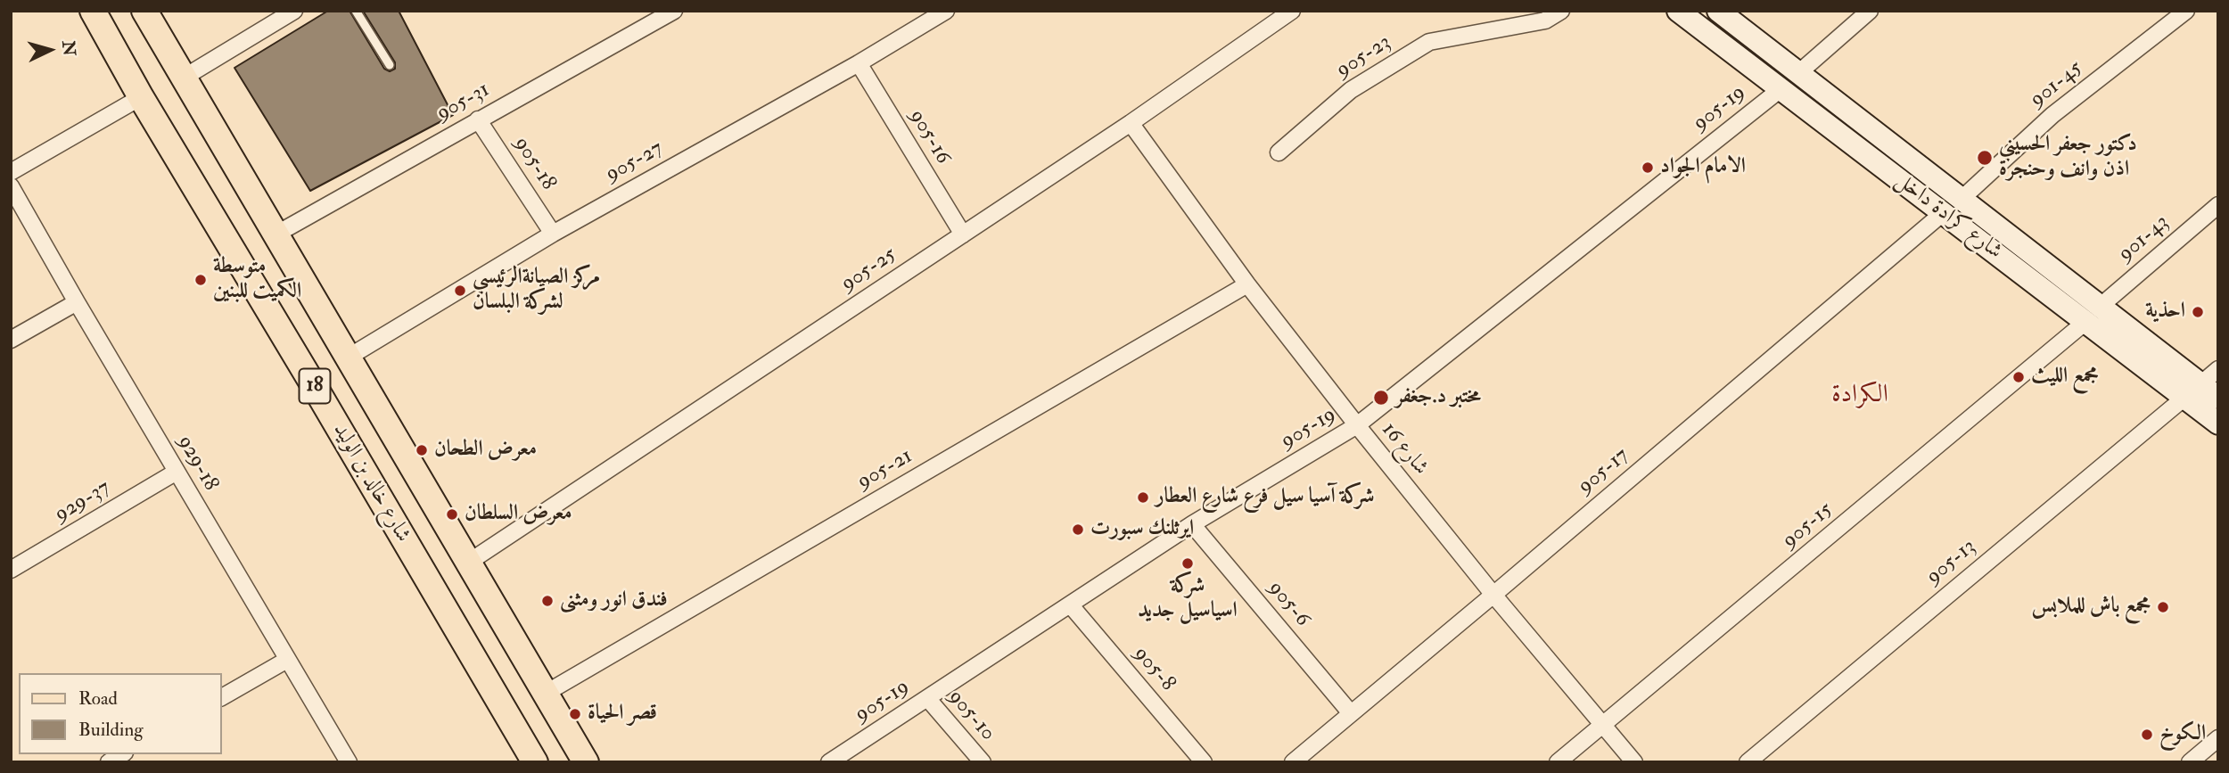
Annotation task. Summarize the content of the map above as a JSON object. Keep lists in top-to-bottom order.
{
  "streets": {
    "main road": ["شارع كرادة داخل", "18", "شارع خالد بن الوليد"],
    "street": [
      "905-23",
      "901-45",
      "905-31",
      "905-19",
      "905-16",
      "905-27",
      "905-18",
      "901-43",
      "905-25",
      "شارع 16",
      "929-18",
      "905-21",
      "905-17",
      "929-37",
      "905-15",
      "905-13",
      "905-6",
      "905-8",
      "905-10"
    ]
  },
  "crossings": [
    ["901-45", "شارع كرادة داخل"],
    ["905-31", "905-18"],
    ["905-31", "شارع خالد بن الوليد"],
    ["905-19", "شارع كرادة داخل"],
    ["905-19", "شارع 16"],
    ["905-19", "905-6"],
    ["905-19", "905-8"],
    ["905-19", "905-10"],
    ["905-16", "905-27"],
    ["905-16", "905-25"],
    ["905-27", "905-18"],
    ["905-27", "شارع خالد بن الوليد"],
    ["شارع كرادة داخل", "901-43"],
    ["شارع كرادة داخل", "905-17"],
    ["شارع كرادة داخل", "905-15"],
    ["شارع كرادة داخل", "905-13"],
    ["901-43", "905-15"],
    ["905-25", "شارع 16"],
    ["905-25", "شارع خالد بن الوليد"],
    ["شارع 16", "905-21"],
    ["شارع 16", "905-17"],
    ["شارع 16", "905-15"],
    ["929-18", "929-37"],
    ["905-21", "شارع خالد بن الوليد"],
    ["905-17", "905-6"]
  ],
  "districts": ["الكرادة"],
  "places": [
    "دكتور جعفر الحسيني اذن وانف وحنجرة",
    "الامام الجواد",
    "متوسطة الكميت للبنين",
    "مركز الصيانةالرئيسي لشركة البلسان",
    "احذية",
    "مجمع الليث",
    "مختبر د.جغفر",
    "معرض الطحان",
    "شركة آسيا سيل فرع شارع العطار",
    "معرض السلطان",
    "ايرثلنك سبورت",
    "شركة اسياسيل جديد",
    "فندق انور ومثنى",
    "مجمع باش للملابس",
    "قصر الحياة",
    "الكوخ"
  ],
  "legend": ["Road", "Building"],
  "north": "right"
}
